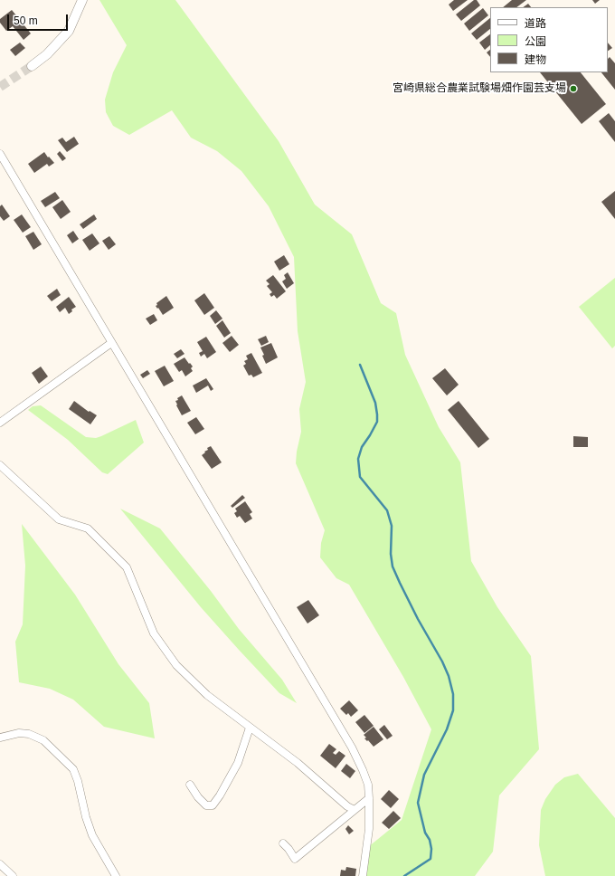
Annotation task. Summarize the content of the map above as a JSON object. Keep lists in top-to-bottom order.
{
  "places": ["宮崎県総合農業試験場畑作園芸支場"],
  "legend": ["道路", "公園", "建物"],
  "scale_bar": "50 m"
}
